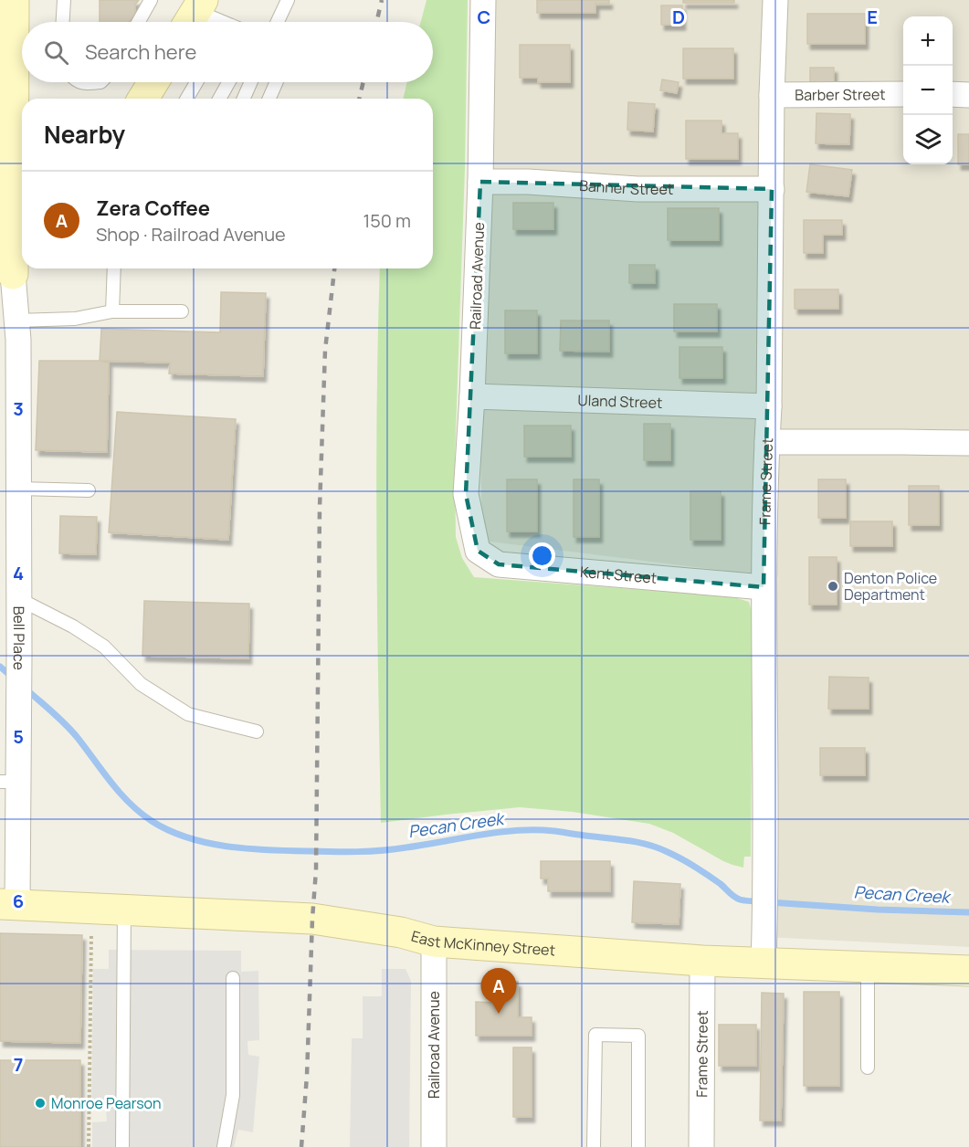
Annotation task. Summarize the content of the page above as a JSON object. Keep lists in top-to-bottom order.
{
  "streets": {
    "main road": ["East McKinney Street"],
    "street": [
      "Barber Street",
      "Banner Street",
      "Railroad Avenue",
      "Uland Street",
      "Frame Street",
      "Kent Street",
      "Bell Place"
    ]
  },
  "crossings": [
    ["Barber Street", "Frame Street"],
    ["Banner Street", "Railroad Avenue"],
    ["Banner Street", "Frame Street"],
    ["Railroad Avenue", "Uland Street"],
    ["Railroad Avenue", "Kent Street"],
    ["Railroad Avenue", "East McKinney Street"],
    ["Uland Street", "Frame Street"],
    ["Frame Street", "Kent Street"],
    ["Frame Street", "East McKinney Street"],
    ["Bell Place", "East McKinney Street"]
  ],
  "water": ["Pecan Creek"],
  "places": ["Denton Police Department", "Monroe Pearson"],
  "page": {
    "map_buttons": ["+", "−"],
    "search": "Search here",
    "heading": "Nearby",
    "list": [
      {
        "mark": "A",
        "name": "Zera Coffee",
        "note": "Shop · Railroad Avenue",
        "value": "150 m"
      }
    ],
    "pins": "A"
  },
  "grid": {
    "columns": ["C", "D", "E"],
    "rows": [
      "3",
      "4",
      "5",
      "6",
      "7"
    ]
  }
}
